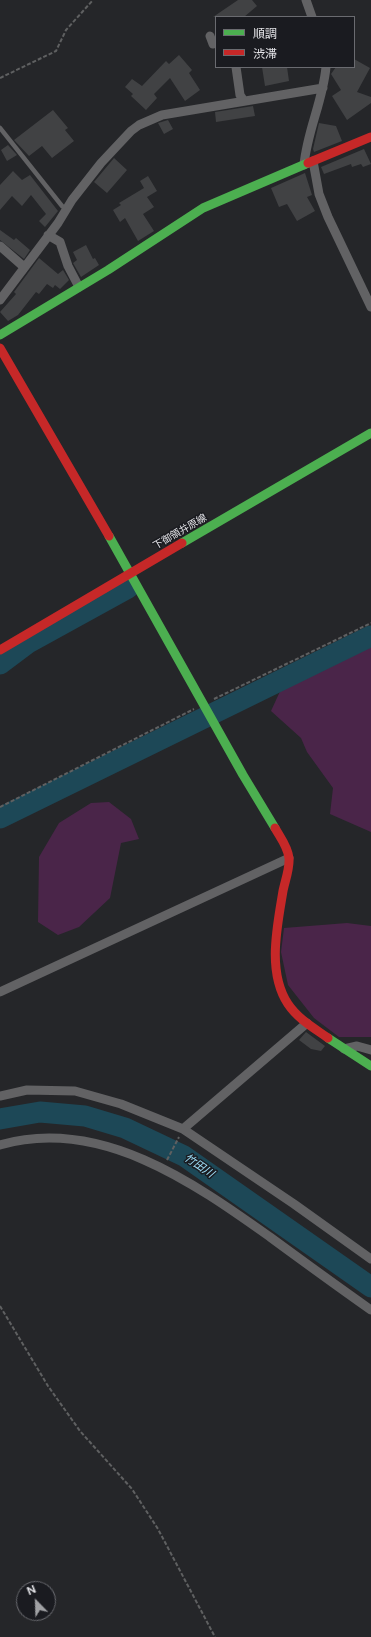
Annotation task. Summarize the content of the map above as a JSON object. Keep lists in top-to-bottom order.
{
  "streets": {
    "street": ["下御領井原線"]
  },
  "water": ["竹田川"],
  "legend": ["順調", "渋滞"],
  "north": "top left"
}
